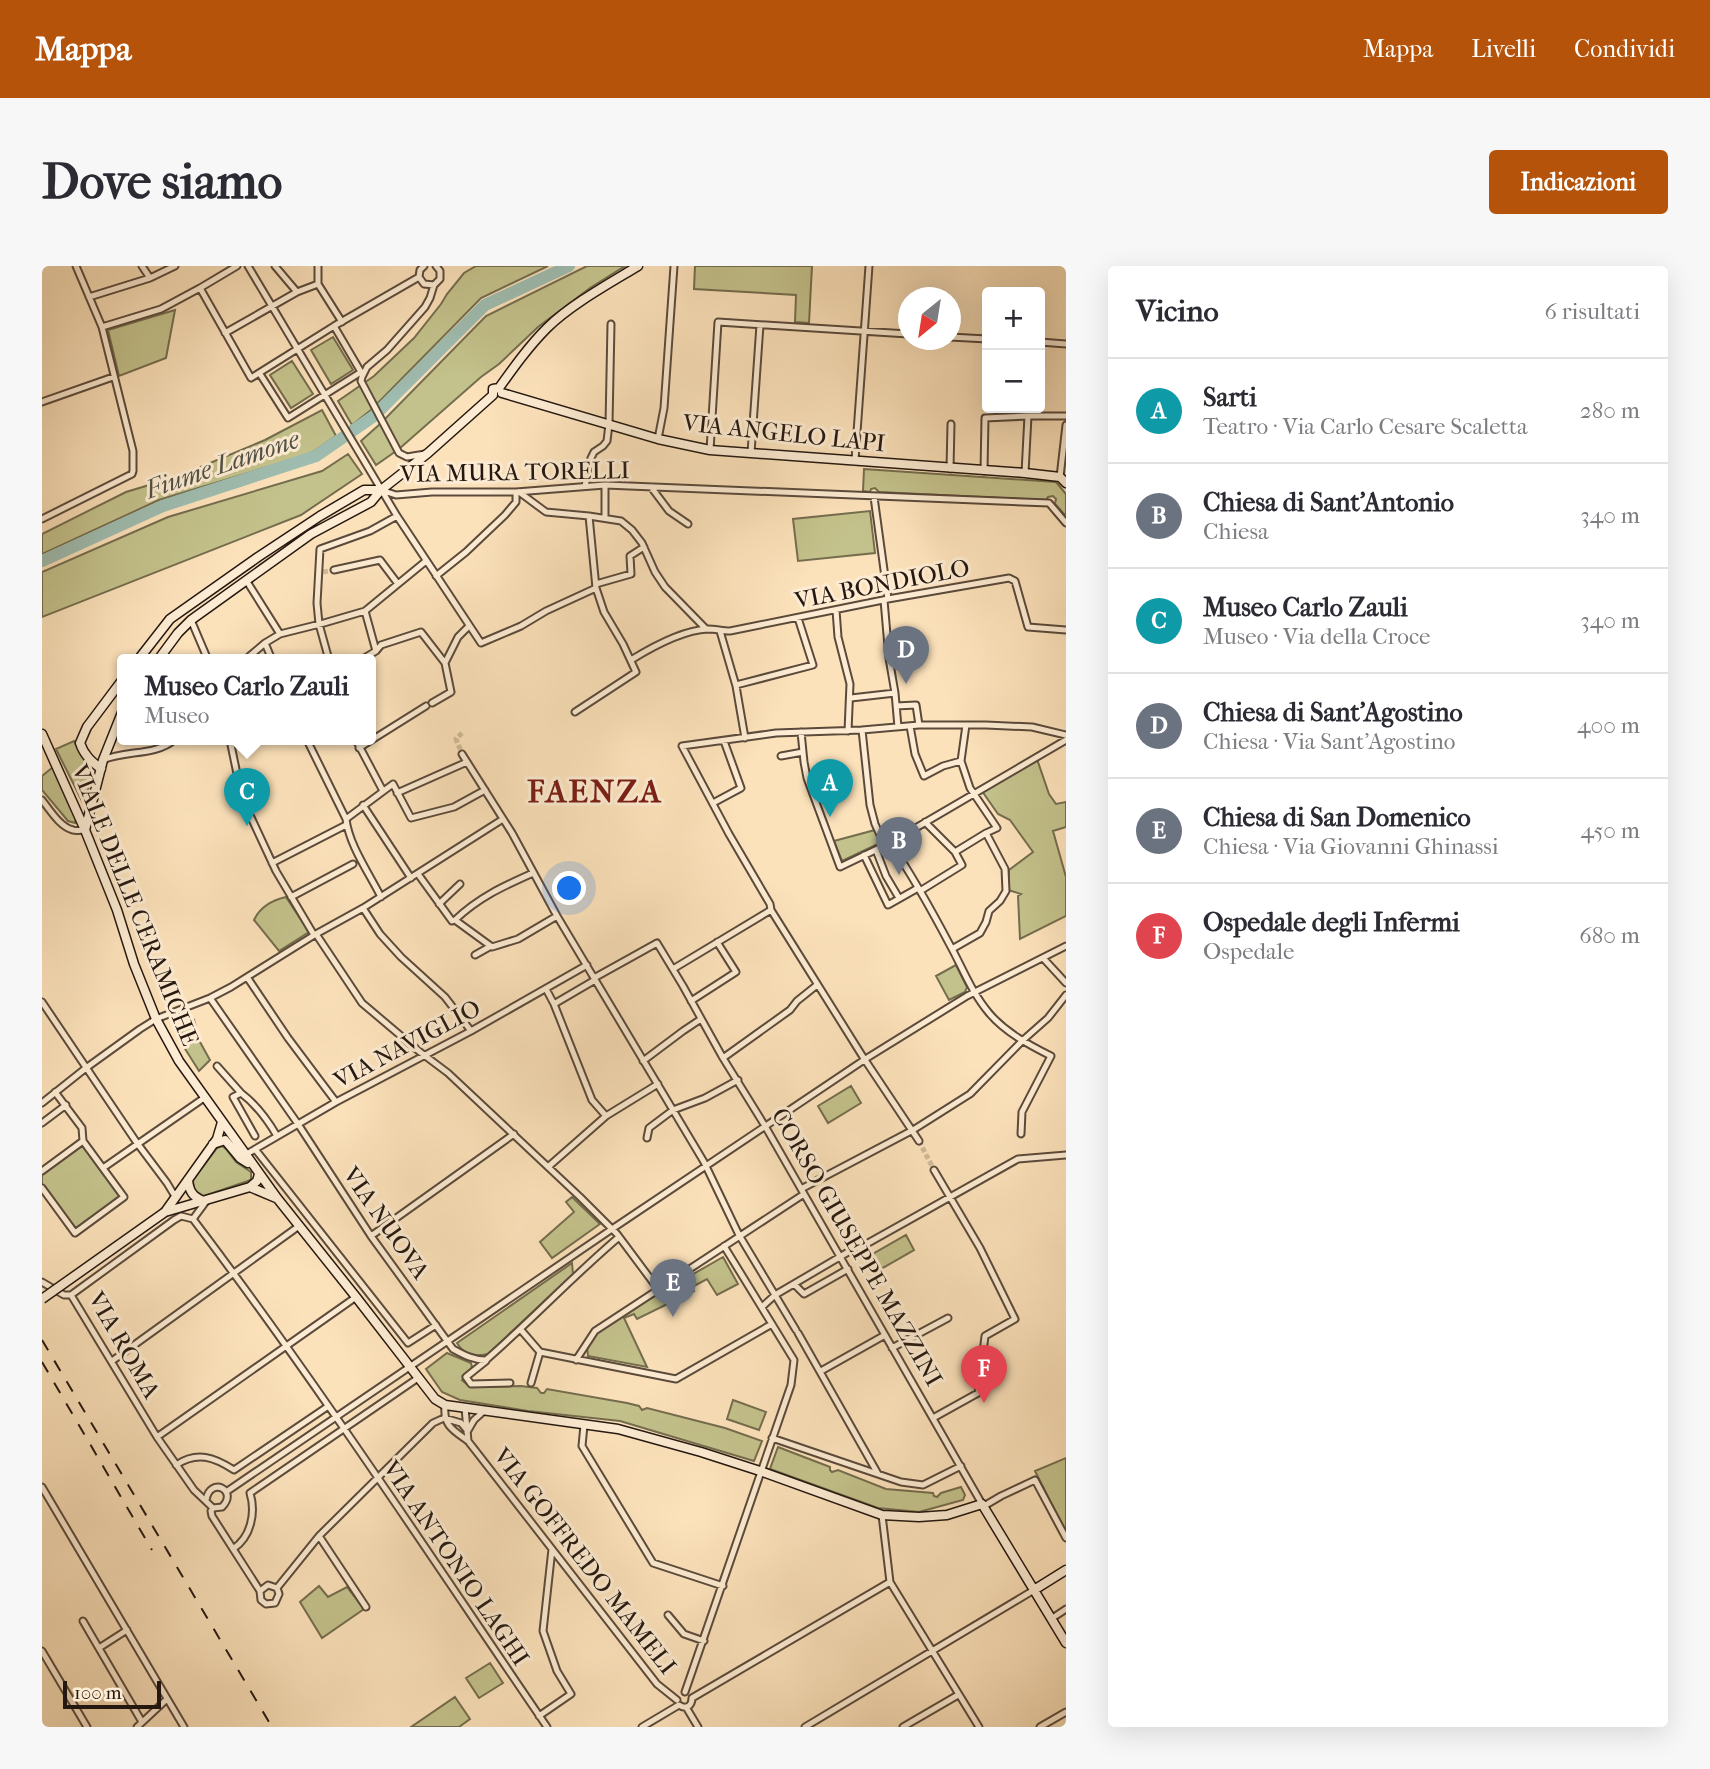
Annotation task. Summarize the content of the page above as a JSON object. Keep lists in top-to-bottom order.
{
  "streets": {
    "main road": ["VIA ANGELO LAPI", "VIALE DELLE CERAMICHE", "CORSO GIUSEPPE MAZZINI"],
    "street": [
      "VIA MURA TORELLI",
      "VIA BONDIOLO",
      "VIA NAVIGLIO",
      "VIA NUOVA",
      "VIA ROMA",
      "VIA GOFFREDO MAMELI",
      "VIA ANTONIO LAGHI"
    ]
  },
  "crossings": [
    ["VIALE DELLE CERAMICHE", "VIA NAVIGLIO"],
    ["VIA NAVIGLIO", "VIA NUOVA"],
    ["VIA ROMA", "VIA ANTONIO LAGHI"]
  ],
  "districts": ["FAENZA"],
  "water": ["Fiume Lamone"],
  "scale_bar": "100 m",
  "north": "bottom left",
  "page": {
    "header": "Mappa",
    "nav": ["Mappa", "Livelli", "Condividi"],
    "buttons": "Indicazioni",
    "title": "Dove siamo",
    "heading": ["Vicino", "6 risultati"],
    "map_buttons": ["+", "−"],
    "list": [
      {
        "mark": "A",
        "name": "Sarti",
        "note": "Teatro · Via Carlo Cesare Scaletta",
        "value": "280 m"
      },
      {
        "mark": "B",
        "name": "Chiesa di Sant'Antonio",
        "note": "Chiesa",
        "value": "340 m"
      },
      {
        "mark": "C",
        "name": "Museo Carlo Zauli",
        "note": "Museo · Via della Croce",
        "value": "340 m"
      },
      {
        "mark": "D",
        "name": "Chiesa di Sant'Agostino",
        "note": "Chiesa · Via Sant'Agostino",
        "value": "400 m"
      },
      {
        "mark": "E",
        "name": "Chiesa di San Domenico",
        "note": "Chiesa · Via Giovanni Ghinassi",
        "value": "450 m"
      },
      {
        "mark": "F",
        "name": "Ospedale degli Infermi",
        "note": "Ospedale",
        "value": "680 m"
      }
    ],
    "pins": [
      "D",
      "A",
      "C",
      "B",
      "E",
      "F"
    ],
    "popup": ["Museo Carlo Zauli", "Museo"],
    "scale": "100 m"
  }
}
